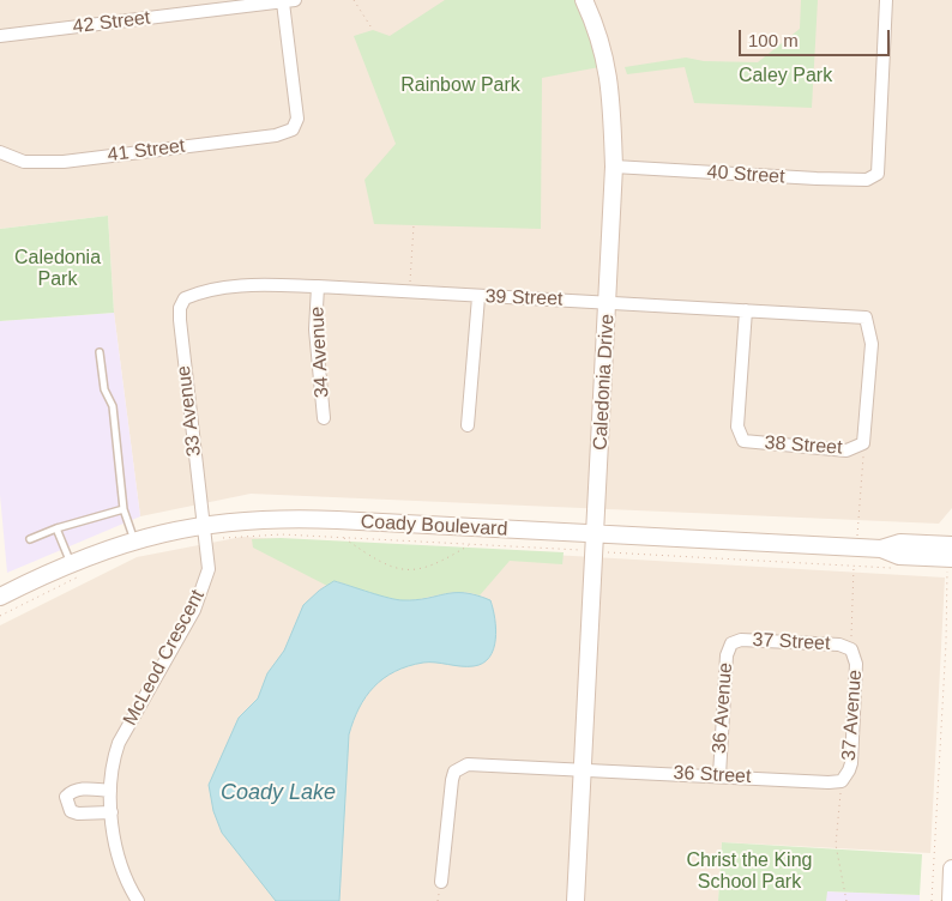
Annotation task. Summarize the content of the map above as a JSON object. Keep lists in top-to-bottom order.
{
  "streets": {
    "main road": ["Caledonia Drive", "Coady Boulevard"],
    "street": [
      "42 Street",
      "41 Street",
      "40 Street",
      "39 Street",
      "34 Avenue",
      "33 Avenue",
      "38 Street",
      "37 Street",
      "McLeod Crescent",
      "36 Avenue",
      "37 Avenue",
      "36 Street"
    ]
  },
  "crossings": [
    ["42 Street", "41 Street"],
    ["40 Street", "Caledonia Drive"],
    ["39 Street", "34 Avenue"],
    ["39 Street", "Caledonia Drive"],
    ["39 Street", "33 Avenue"],
    ["39 Street", "38 Street"],
    ["Caledonia Drive", "Coady Boulevard"],
    ["Caledonia Drive", "36 Street"],
    ["33 Avenue", "Coady Boulevard"],
    ["33 Avenue", "McLeod Crescent"],
    ["Coady Boulevard", "McLeod Crescent"],
    ["37 Street", "36 Avenue"],
    ["37 Street", "37 Avenue"],
    ["36 Avenue", "36 Street"],
    ["37 Avenue", "36 Street"]
  ],
  "water": ["Coady Lake"],
  "parks": [
    "Caley Park",
    "Rainbow Park",
    "Caledonia Park",
    "Christ the King School Park"
  ],
  "scale_bar": "100 m"
}
